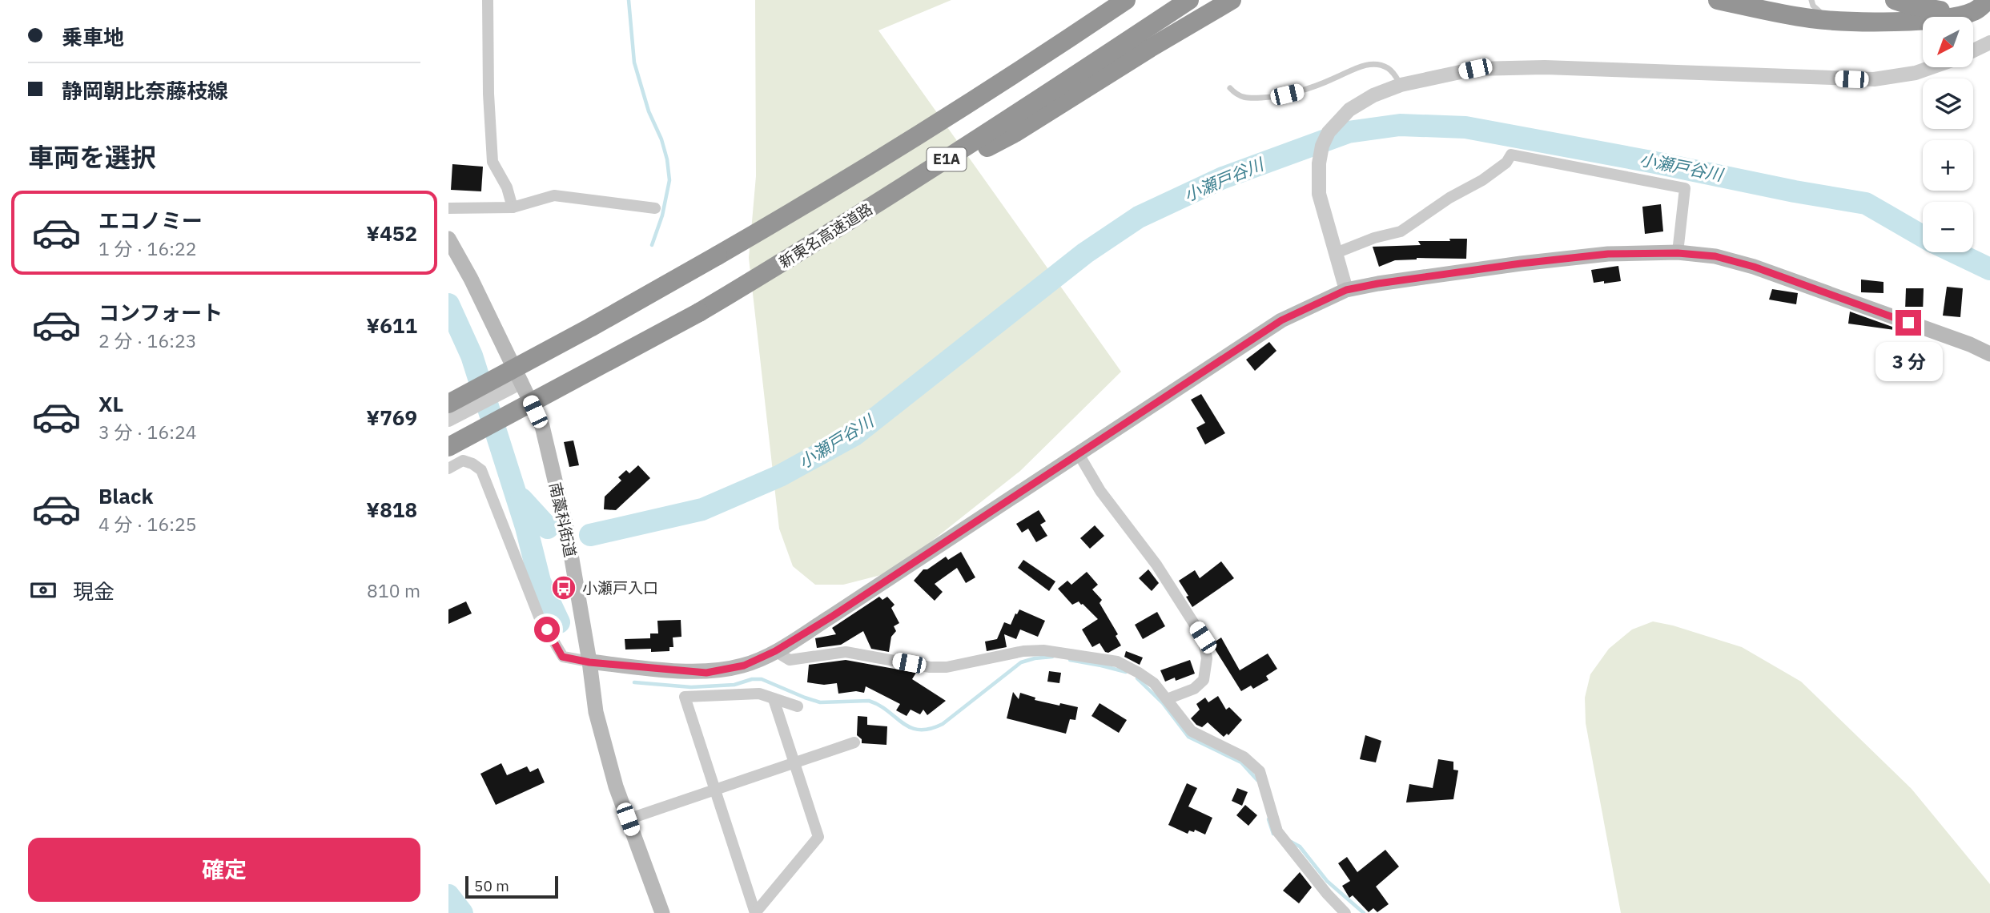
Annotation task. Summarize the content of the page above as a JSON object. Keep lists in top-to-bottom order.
{
  "streets": {
    "highway": ["E1A", "新東名高速道路"],
    "main road": ["南藁科街道"]
  },
  "water": ["小瀬戸谷川"],
  "places": {
    "bus stop": ["小瀬戸入口"]
  },
  "scale_bar": "50 m",
  "north": "bottom left",
  "page": {
    "banner": ["乗車地", "静岡朝比奈藤枝線"],
    "map_buttons": ["+", "−"],
    "heading": "車両を選択",
    "list": [
      {
        "name": "エコノミー",
        "note": "1 分 · 16:22",
        "value": "¥452"
      },
      {
        "name": "コンフォート",
        "note": "2 分 · 16:23",
        "value": "¥611"
      },
      {
        "name": "XL",
        "note": "3 分 · 16:24",
        "value": "¥769"
      },
      {
        "name": "Black",
        "note": "4 分 · 16:25",
        "value": "¥818"
      }
    ],
    "bubble": "3 分",
    "pay": ["現金", "810 m"],
    "buttons": "確定",
    "scale": "50 m"
  }
}
